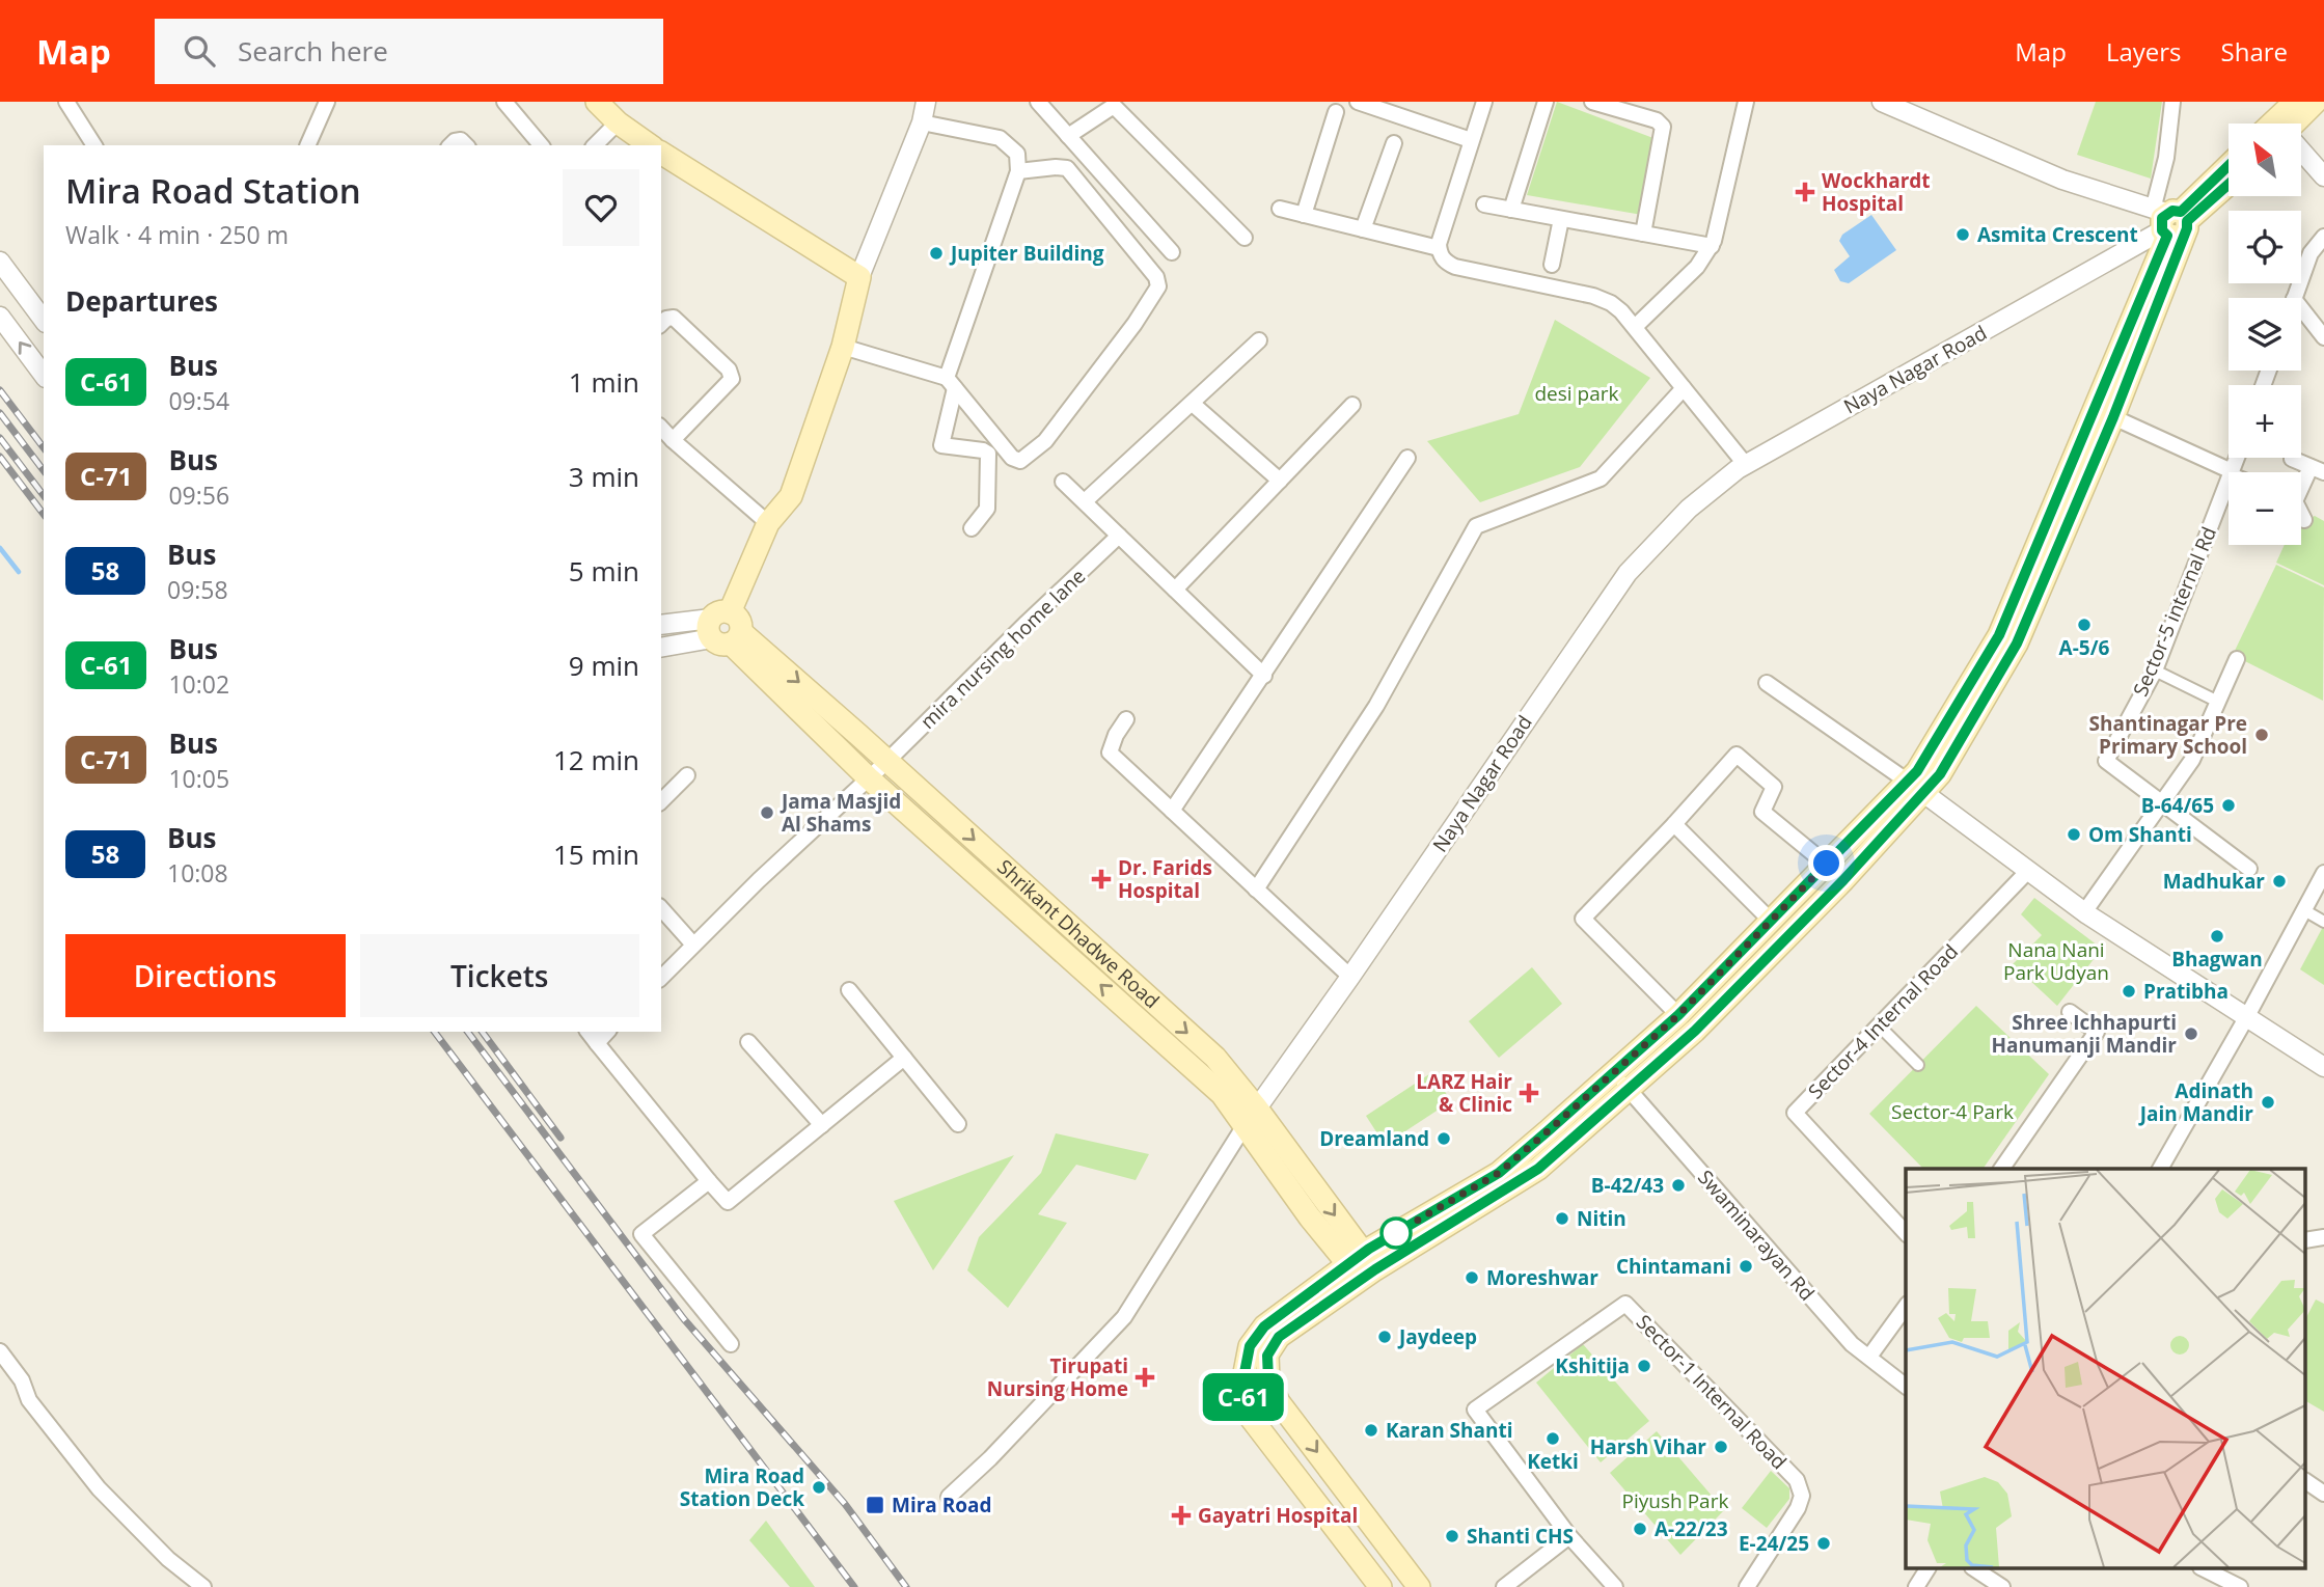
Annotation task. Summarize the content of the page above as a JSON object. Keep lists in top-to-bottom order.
{
  "streets": {
    "main road": ["Shrikant Dhadwe Road"],
    "street": [
      "Naya Nagar Road",
      "Sector-5 internal Rd",
      "mira nursing home lane",
      "Sector-4 Internal Road",
      "Swaminarayan Rd",
      "Sector-1 Internal Road"
    ]
  },
  "crossings": [
    ["Naya Nagar Road", "Shrikant Dhadwe Road"],
    ["mira nursing home lane", "Shrikant Dhadwe Road"]
  ],
  "parks": [
    "desi park",
    "Nana Nani Park Udyan",
    "Sector-4 Park",
    "Piyush Park"
  ],
  "places": {
    "health": [
      "Wockhardt Hospital",
      "Dr. Farids Hospital",
      "LARZ Hair & Clinic",
      "Tirupati Nursing Home",
      "Gayatri Hospital"
    ],
    "other": [
      "Asmita Crescent",
      "Jupiter Building",
      "A-5/6",
      "Shantinagar Pre Primary School",
      "B-64/65",
      "Jama Masjid Al Shams",
      "Om Shanti",
      "Madhukar",
      "Bhagwan",
      "Pratibha",
      "Shree Ichhapurti Hanumanji Mandir",
      "Adinath Jain Mandir",
      "Dreamland",
      "B-42/43",
      "Nitin",
      "Chintamani",
      "Moreshwar",
      "Jaydeep",
      "Kshitija",
      "Karan Shanti",
      "Ketki",
      "Harsh Vihar",
      "Mira Road Station Deck",
      "A-22/23",
      "Shanti CHS",
      "E-24/25"
    ],
    "transit": ["Mira Road"]
  },
  "lines": ["bus line C-61"],
  "north": "top left",
  "page": {
    "header": "Map",
    "search": "Search here",
    "nav": ["Map", "Layers", "Share"],
    "on_map": "C-61",
    "map_buttons": ["+", "−"],
    "heading": [
      ["Mira Road Station", "Walk · 4 min · 250 m"],
      "Departures"
    ],
    "list": [
      {
        "mark": "C-61",
        "name": "Bus",
        "note": "09:54",
        "value": "1 min"
      },
      {
        "mark": "C-71",
        "name": "Bus",
        "note": "09:56",
        "value": "3 min"
      },
      {
        "mark": "58",
        "name": "Bus",
        "note": "09:58",
        "value": "5 min"
      },
      {
        "mark": "C-61",
        "name": "Bus",
        "note": "10:02",
        "value": "9 min"
      },
      {
        "mark": "C-71",
        "name": "Bus",
        "note": "10:05",
        "value": "12 min"
      },
      {
        "mark": "58",
        "name": "Bus",
        "note": "10:08",
        "value": "15 min"
      }
    ],
    "buttons": ["Directions", "Tickets"]
  }
}
